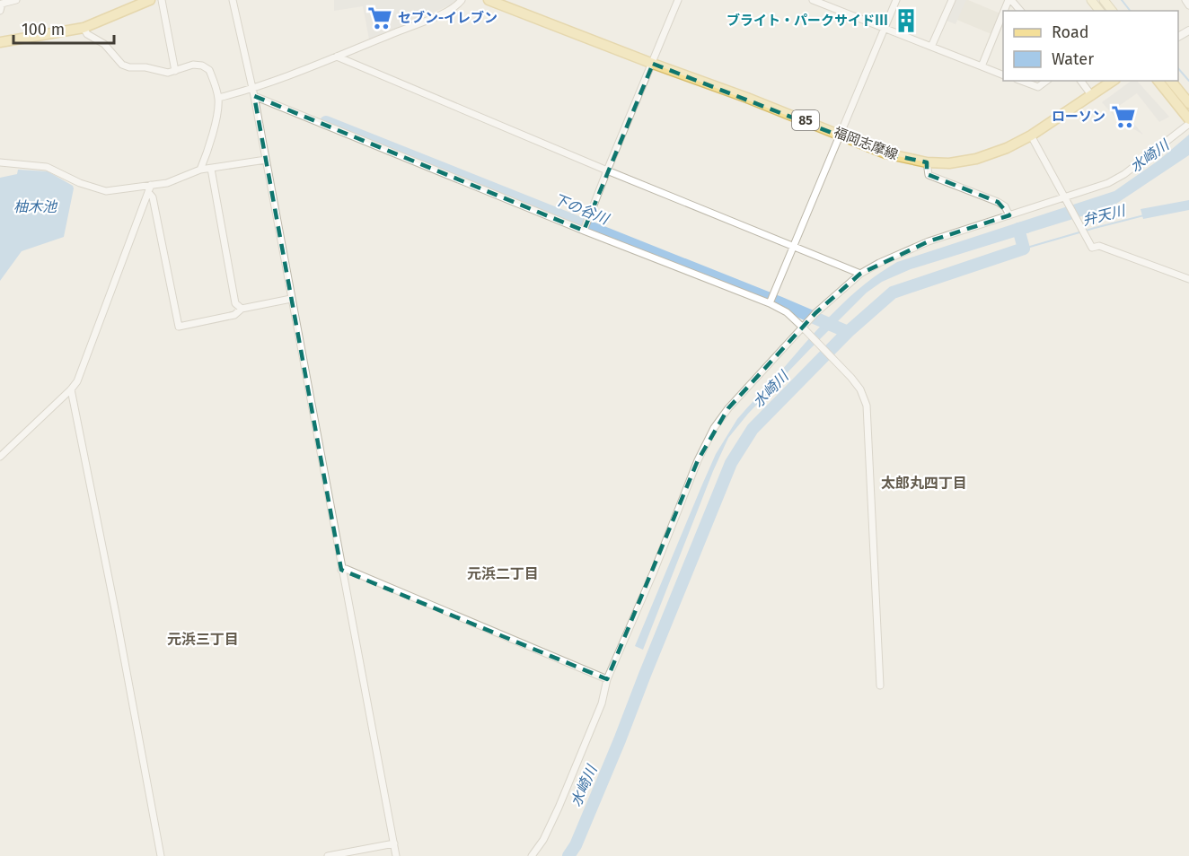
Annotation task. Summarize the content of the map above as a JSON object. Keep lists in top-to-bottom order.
{
  "streets": {
    "main road": ["85", "福岡志摩線"]
  },
  "districts": ["太郎丸四丁目", "元浜二丁目", "元浜三丁目"],
  "water": [
    "水崎川",
    "柚木池",
    "下の谷川",
    "弁天川"
  ],
  "places": {
    "supermarket": ["セブン-イレブン", "ローソン"],
    "building": ["ブライト・パークサイドⅢ"]
  },
  "legend": ["Road", "Water"],
  "scale_bar": "100 m"
}
